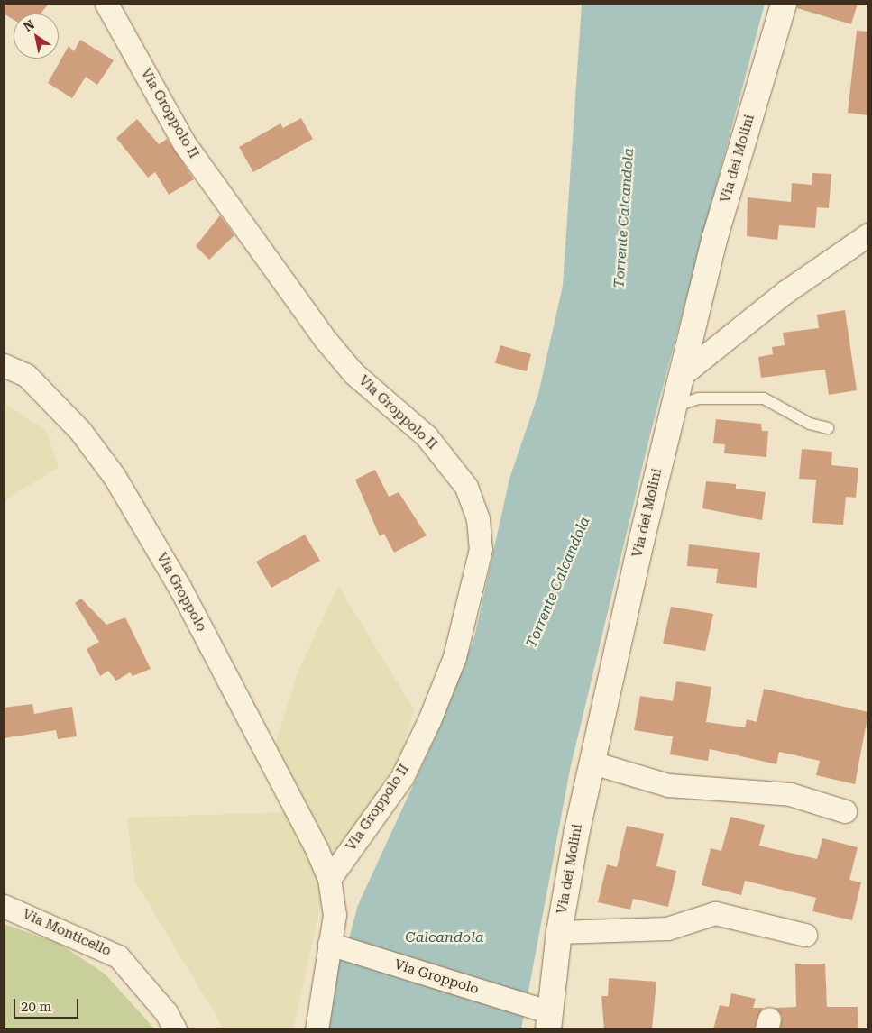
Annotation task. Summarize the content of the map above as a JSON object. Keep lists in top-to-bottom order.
{
  "streets": {
    "street": [
      "Via Groppolo II",
      "Via dei Molini",
      "Via Groppolo",
      "Via Monticello"
    ]
  },
  "crossings": [
    ["Via Groppolo II", "Via Groppolo"],
    ["Via dei Molini", "Via Groppolo"]
  ],
  "water": ["Torrente Calcandola", "Calcandola"],
  "scale_bar": "20 m",
  "north": "top left"
}
